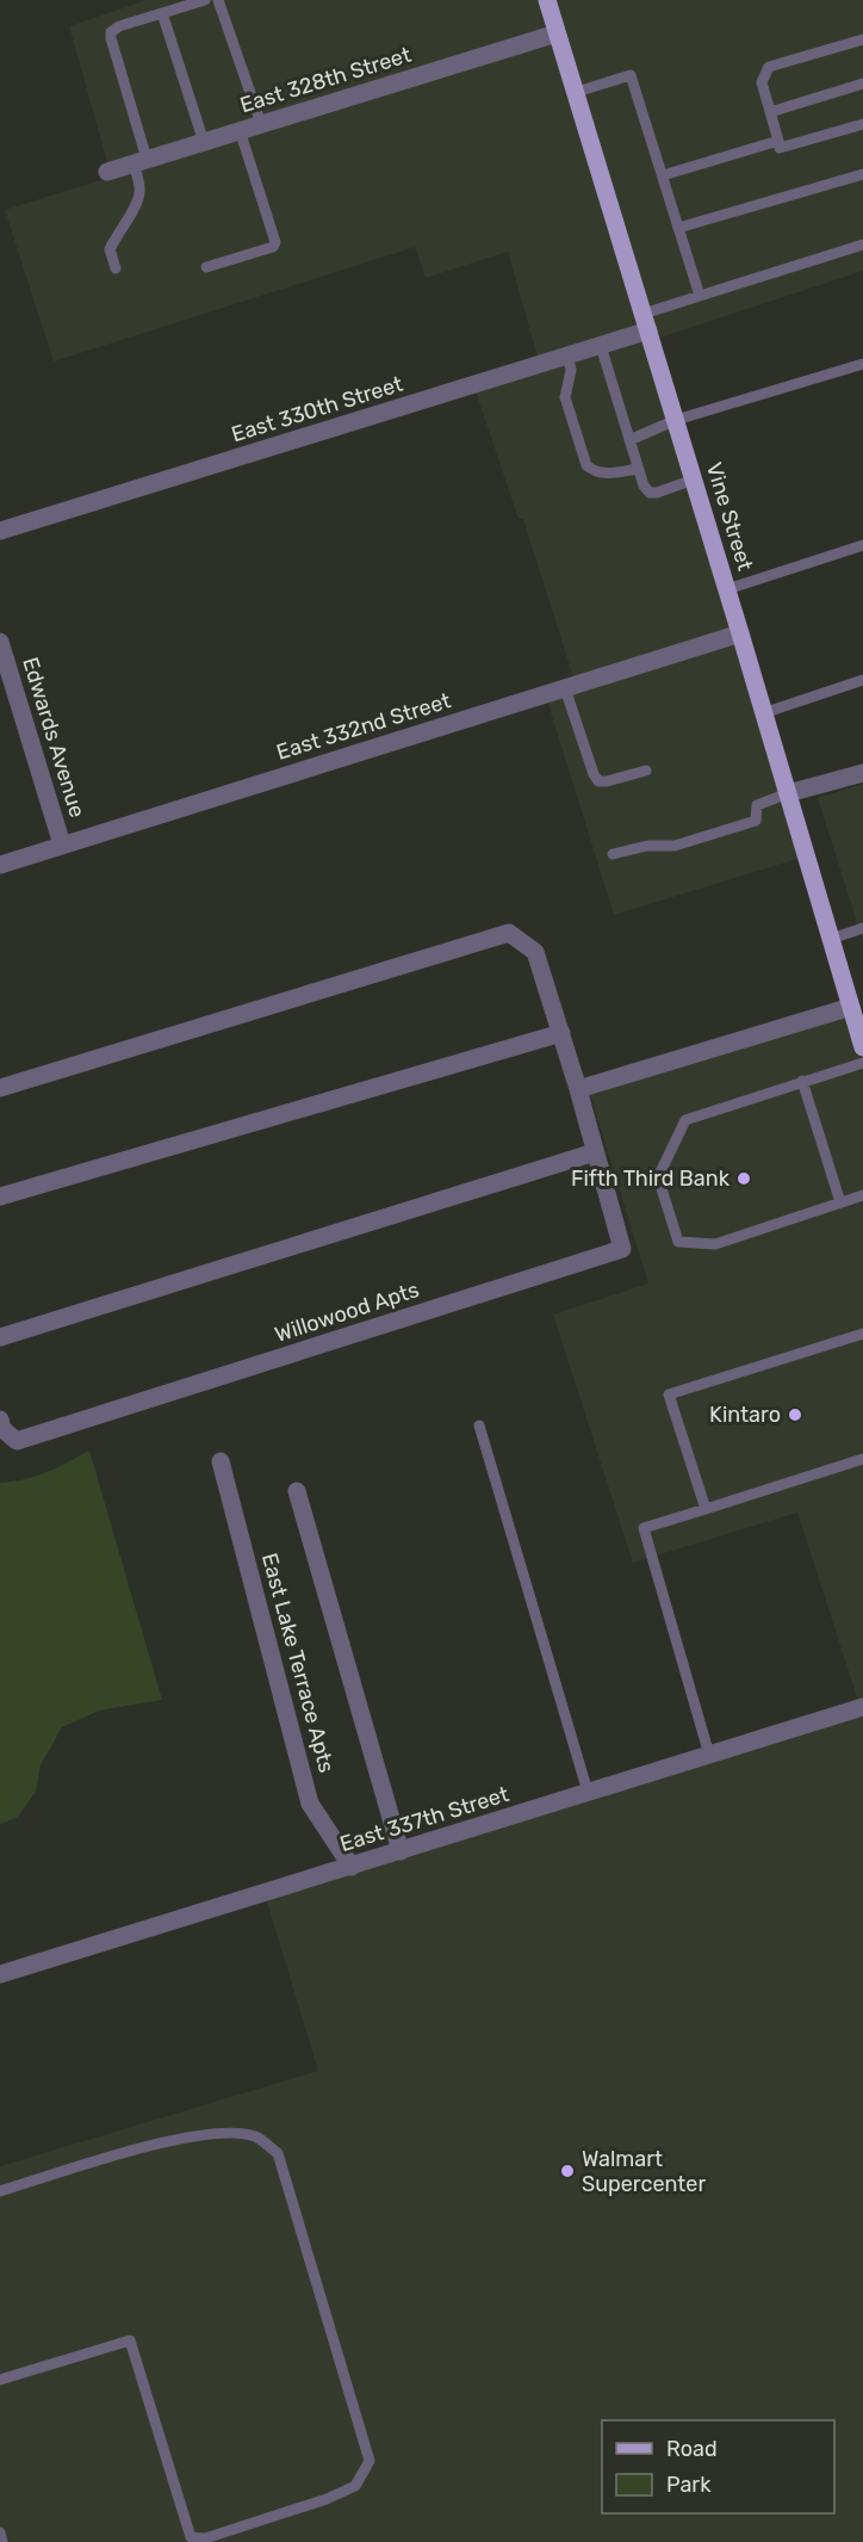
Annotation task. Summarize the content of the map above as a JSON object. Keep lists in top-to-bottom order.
{
  "streets": {
    "main road": ["Vine Street"],
    "street": [
      "East 328th Street",
      "East 330th Street",
      "East 332nd Street",
      "Edwards Avenue",
      "Willowood Apts",
      "East Lake Terrace Apts",
      "East 337th Street"
    ]
  },
  "crossings": [
    ["East 328th Street", "Vine Street"],
    ["East 330th Street", "Vine Street"],
    ["Vine Street", "East 332nd Street"],
    ["East 332nd Street", "Edwards Avenue"],
    ["East Lake Terrace Apts", "East 337th Street"]
  ],
  "places": ["Fifth Third Bank", "Kintaro", "Walmart Supercenter"],
  "legend": ["Road", "Park"]
}
